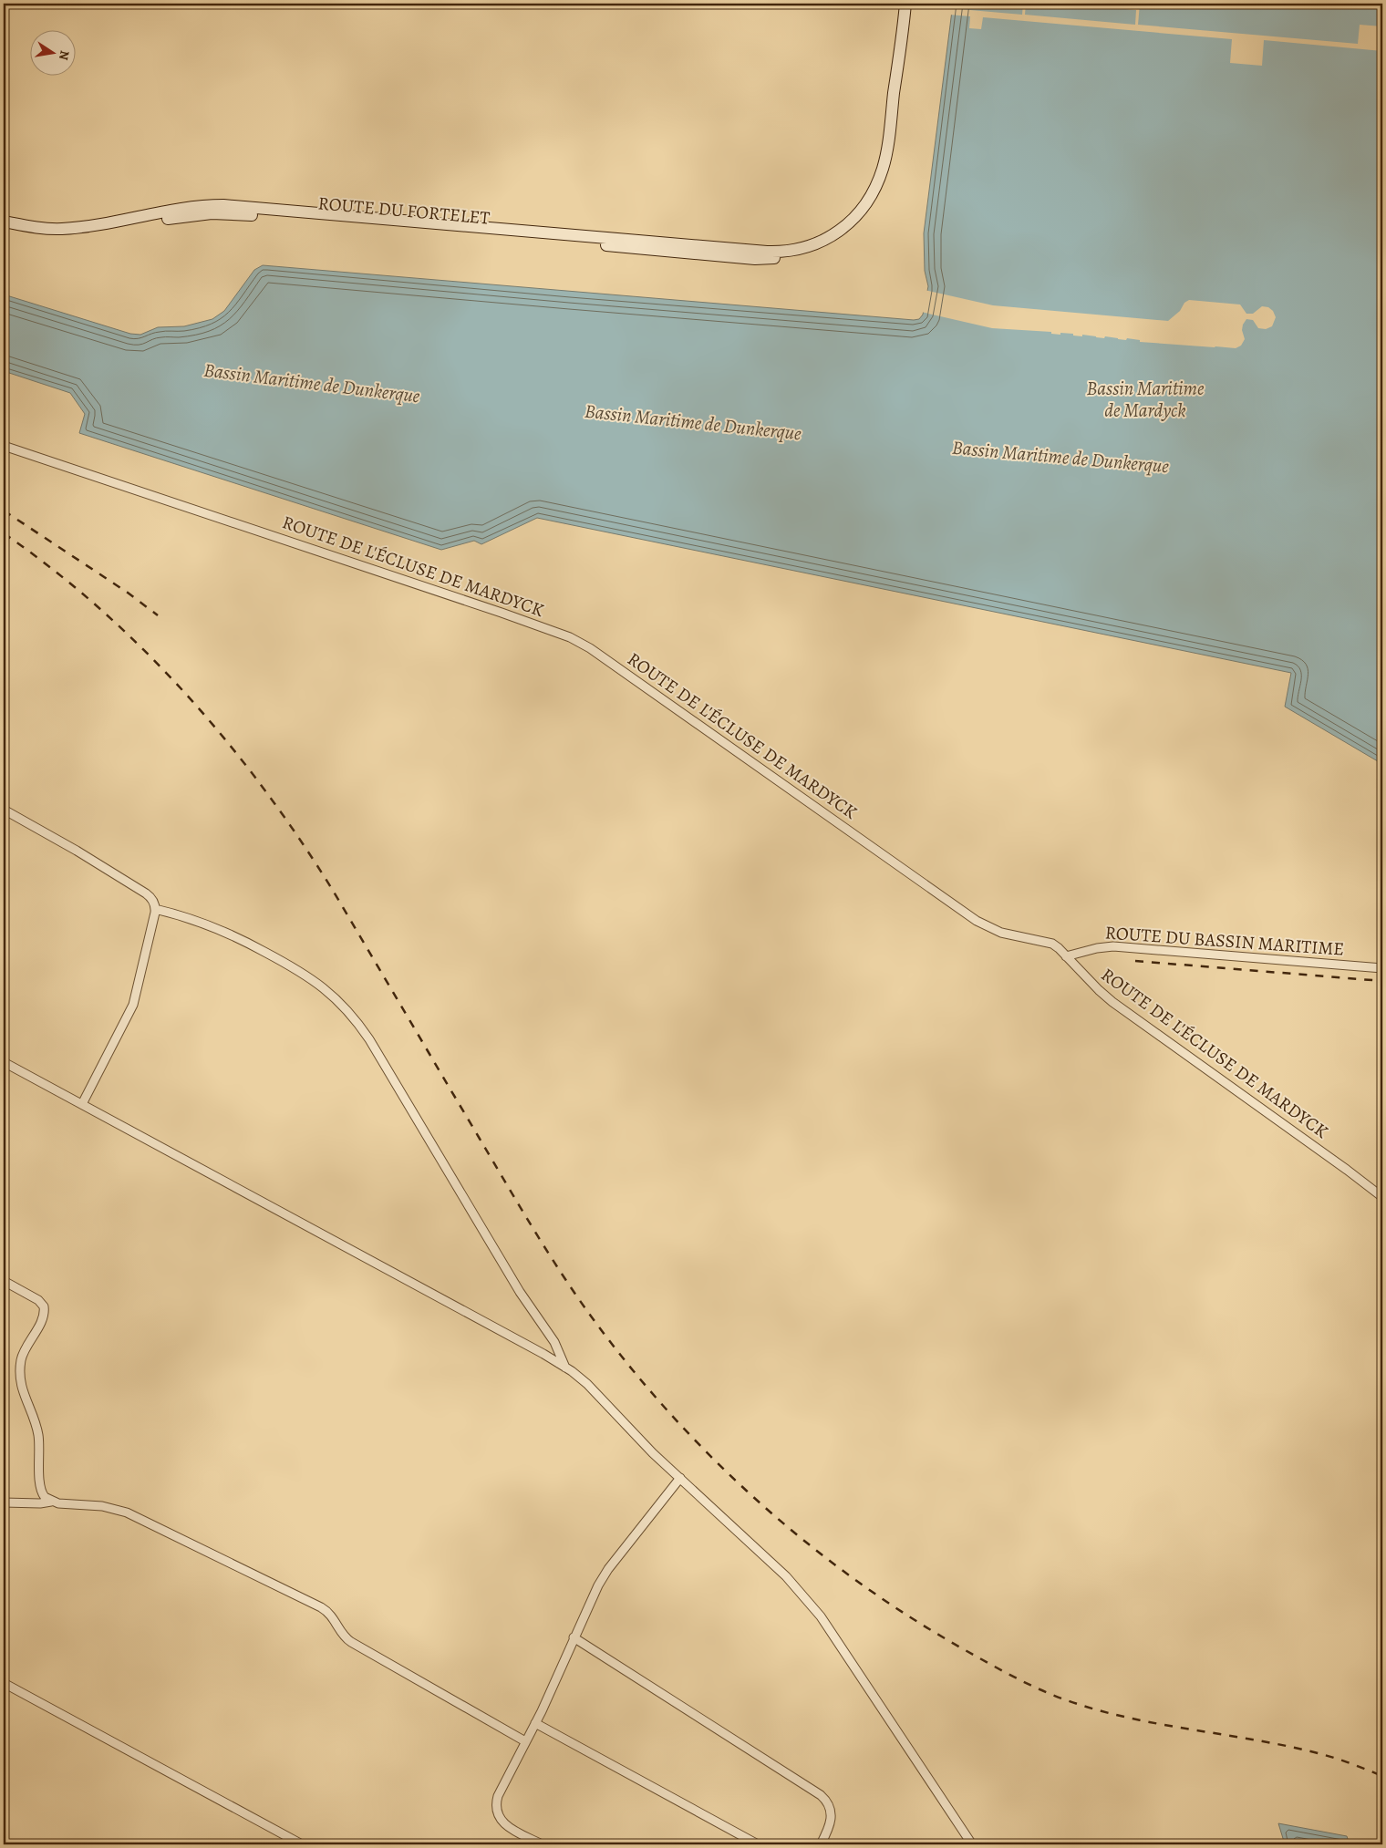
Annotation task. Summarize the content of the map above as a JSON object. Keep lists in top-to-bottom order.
{
  "streets": {
    "main road": ["ROUTE DU FORTELET"],
    "street": ["ROUTE DE L'ÉCLUSE DE MARDYCK", "ROUTE DU BASSIN MARITIME"]
  },
  "crossings": [
    ["ROUTE DE L'ÉCLUSE DE MARDYCK", "ROUTE DU BASSIN MARITIME"]
  ],
  "water": ["Bassin Maritime de Dunkerque", "Bassin Maritime de Mardyck"],
  "north": "right"
}
